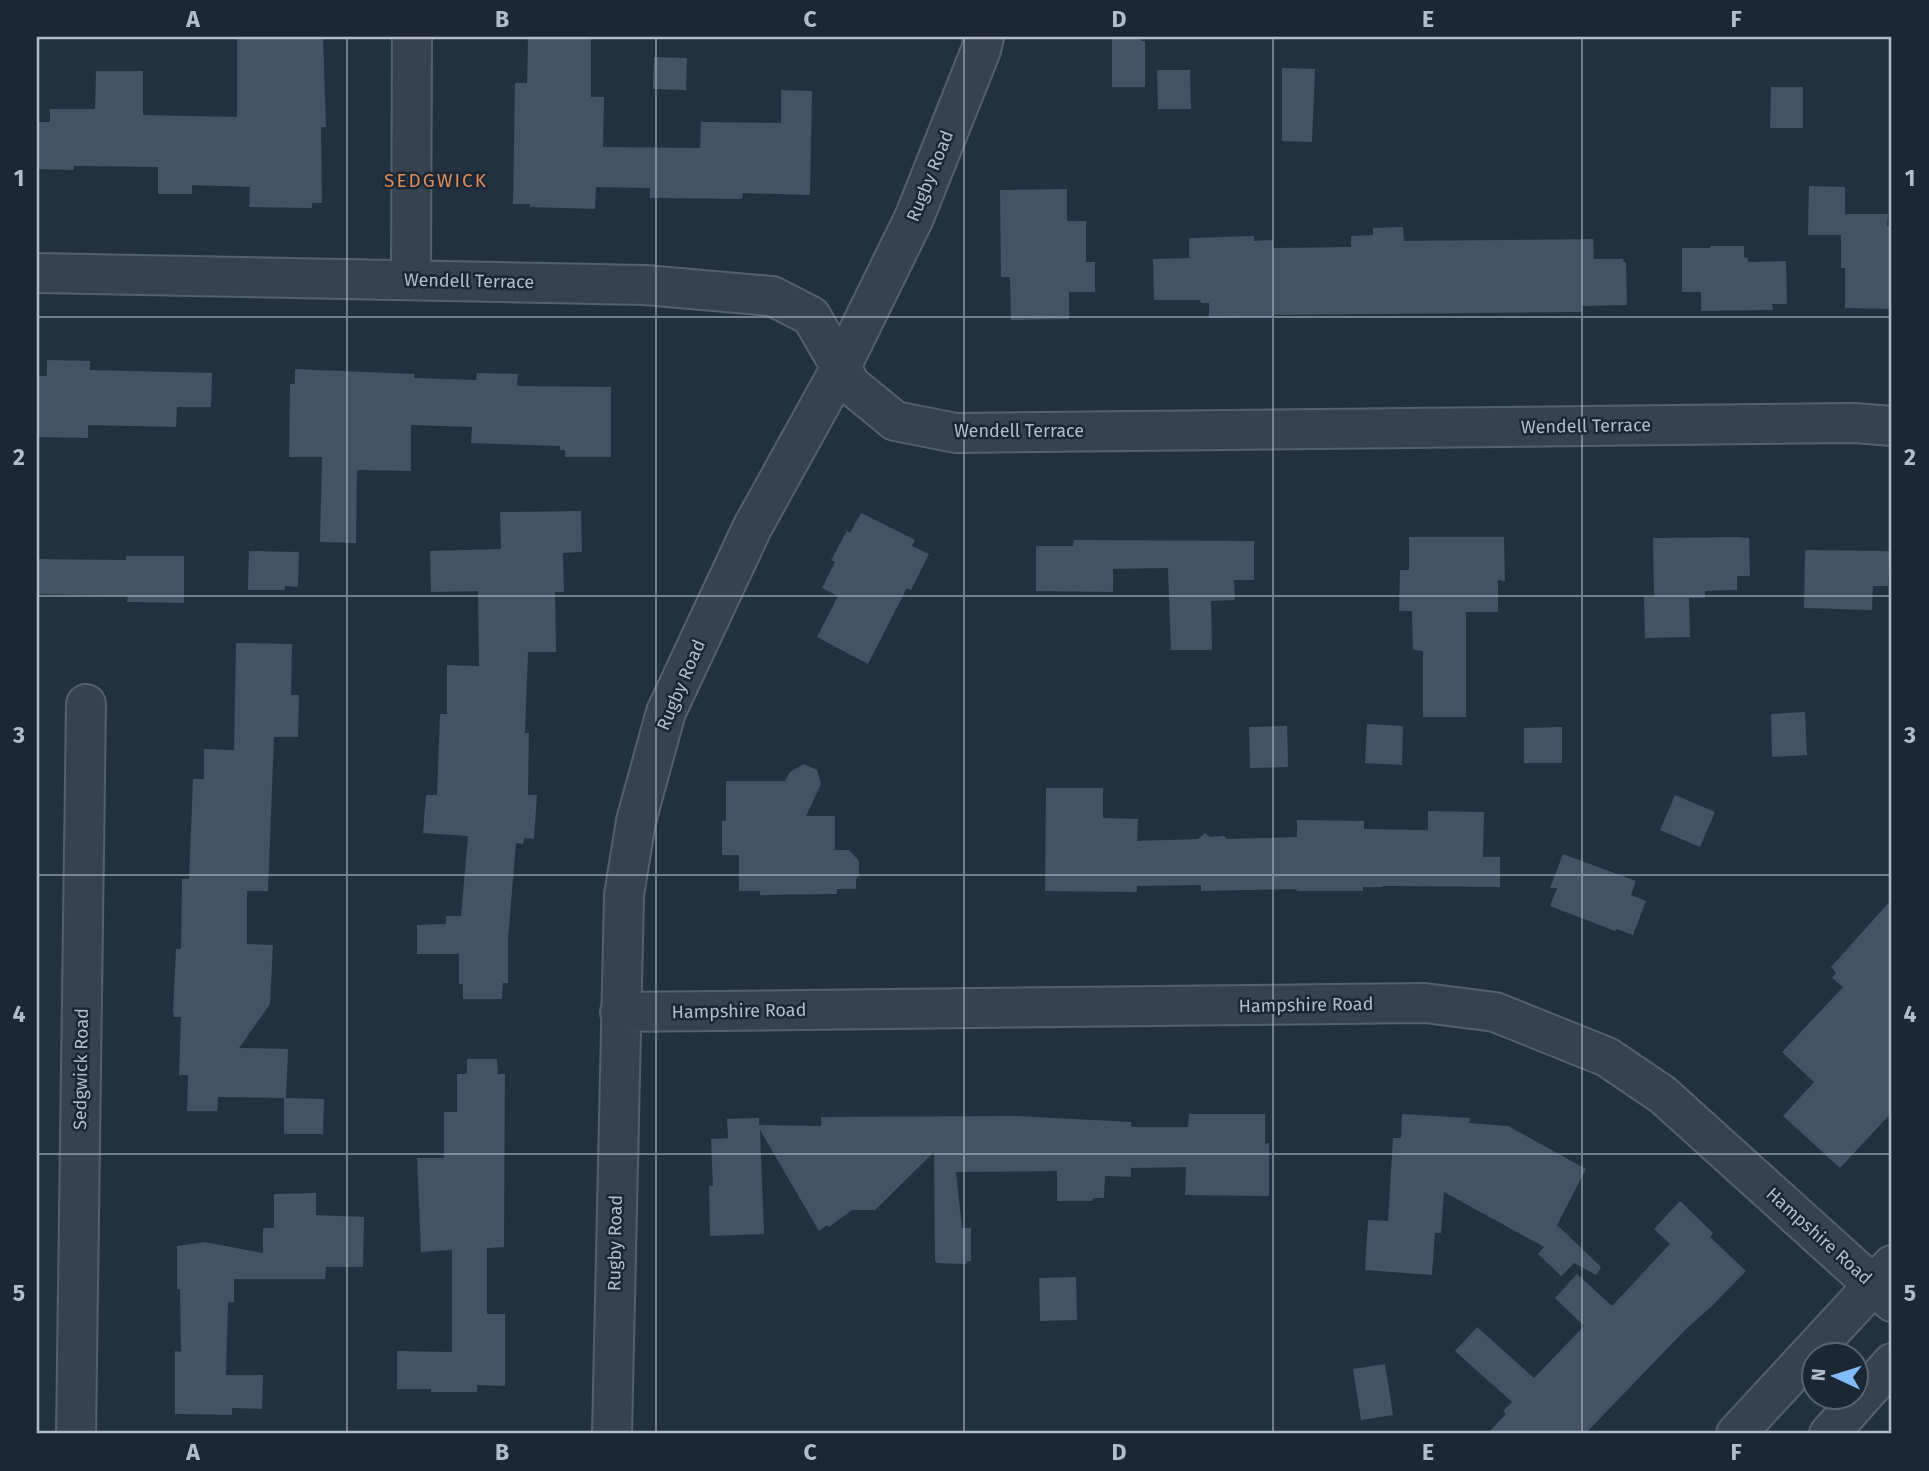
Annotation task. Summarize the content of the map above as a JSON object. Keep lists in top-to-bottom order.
{
  "streets": {
    "street": [
      "Rugby Road",
      "Wendell Terrace",
      "Hampshire Road",
      "Sedgwick Road"
    ]
  },
  "crossings": [
    ["Rugby Road", "Wendell Terrace"],
    ["Rugby Road", "Hampshire Road"]
  ],
  "districts": ["SEDGWICK"],
  "north": "left",
  "grid": {
    "columns": [
      "A",
      "B",
      "C",
      "D",
      "E",
      "F"
    ],
    "rows": [
      "1",
      "2",
      "3",
      "4",
      "5"
    ]
  }
}
